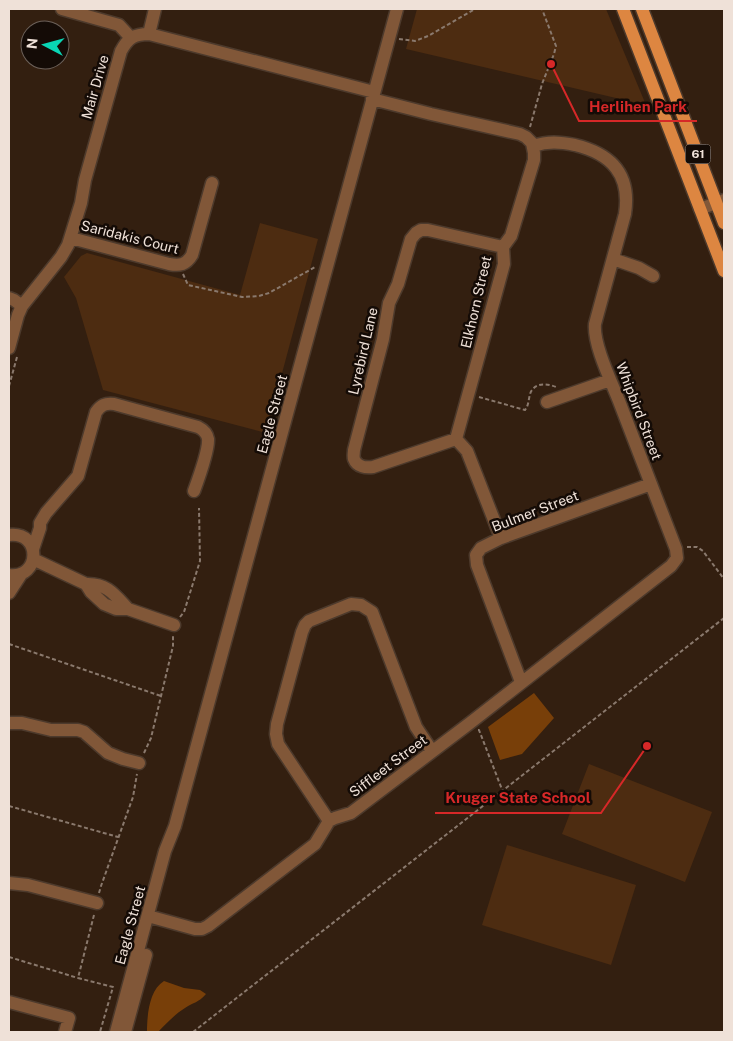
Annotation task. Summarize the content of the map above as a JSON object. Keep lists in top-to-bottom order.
{
  "streets": {
    "main road": ["61"],
    "street": [
      "Mair Drive",
      "Saridakis Court",
      "Elkhorn Street",
      "Lyrebird Lane",
      "Whipbird Street",
      "Eagle Street",
      "Bulmer Street",
      "Siffleet Street"
    ]
  },
  "crossings": [
    ["Mair Drive", "Saridakis Court"],
    ["Elkhorn Street", "Lyrebird Lane"],
    ["Elkhorn Street", "Whipbird Street"],
    ["Whipbird Street", "Bulmer Street"],
    ["Whipbird Street", "Siffleet Street"],
    ["Bulmer Street", "Siffleet Street"]
  ],
  "places": ["Herlihen Park", "Kruger State School"],
  "north": "left"
}
